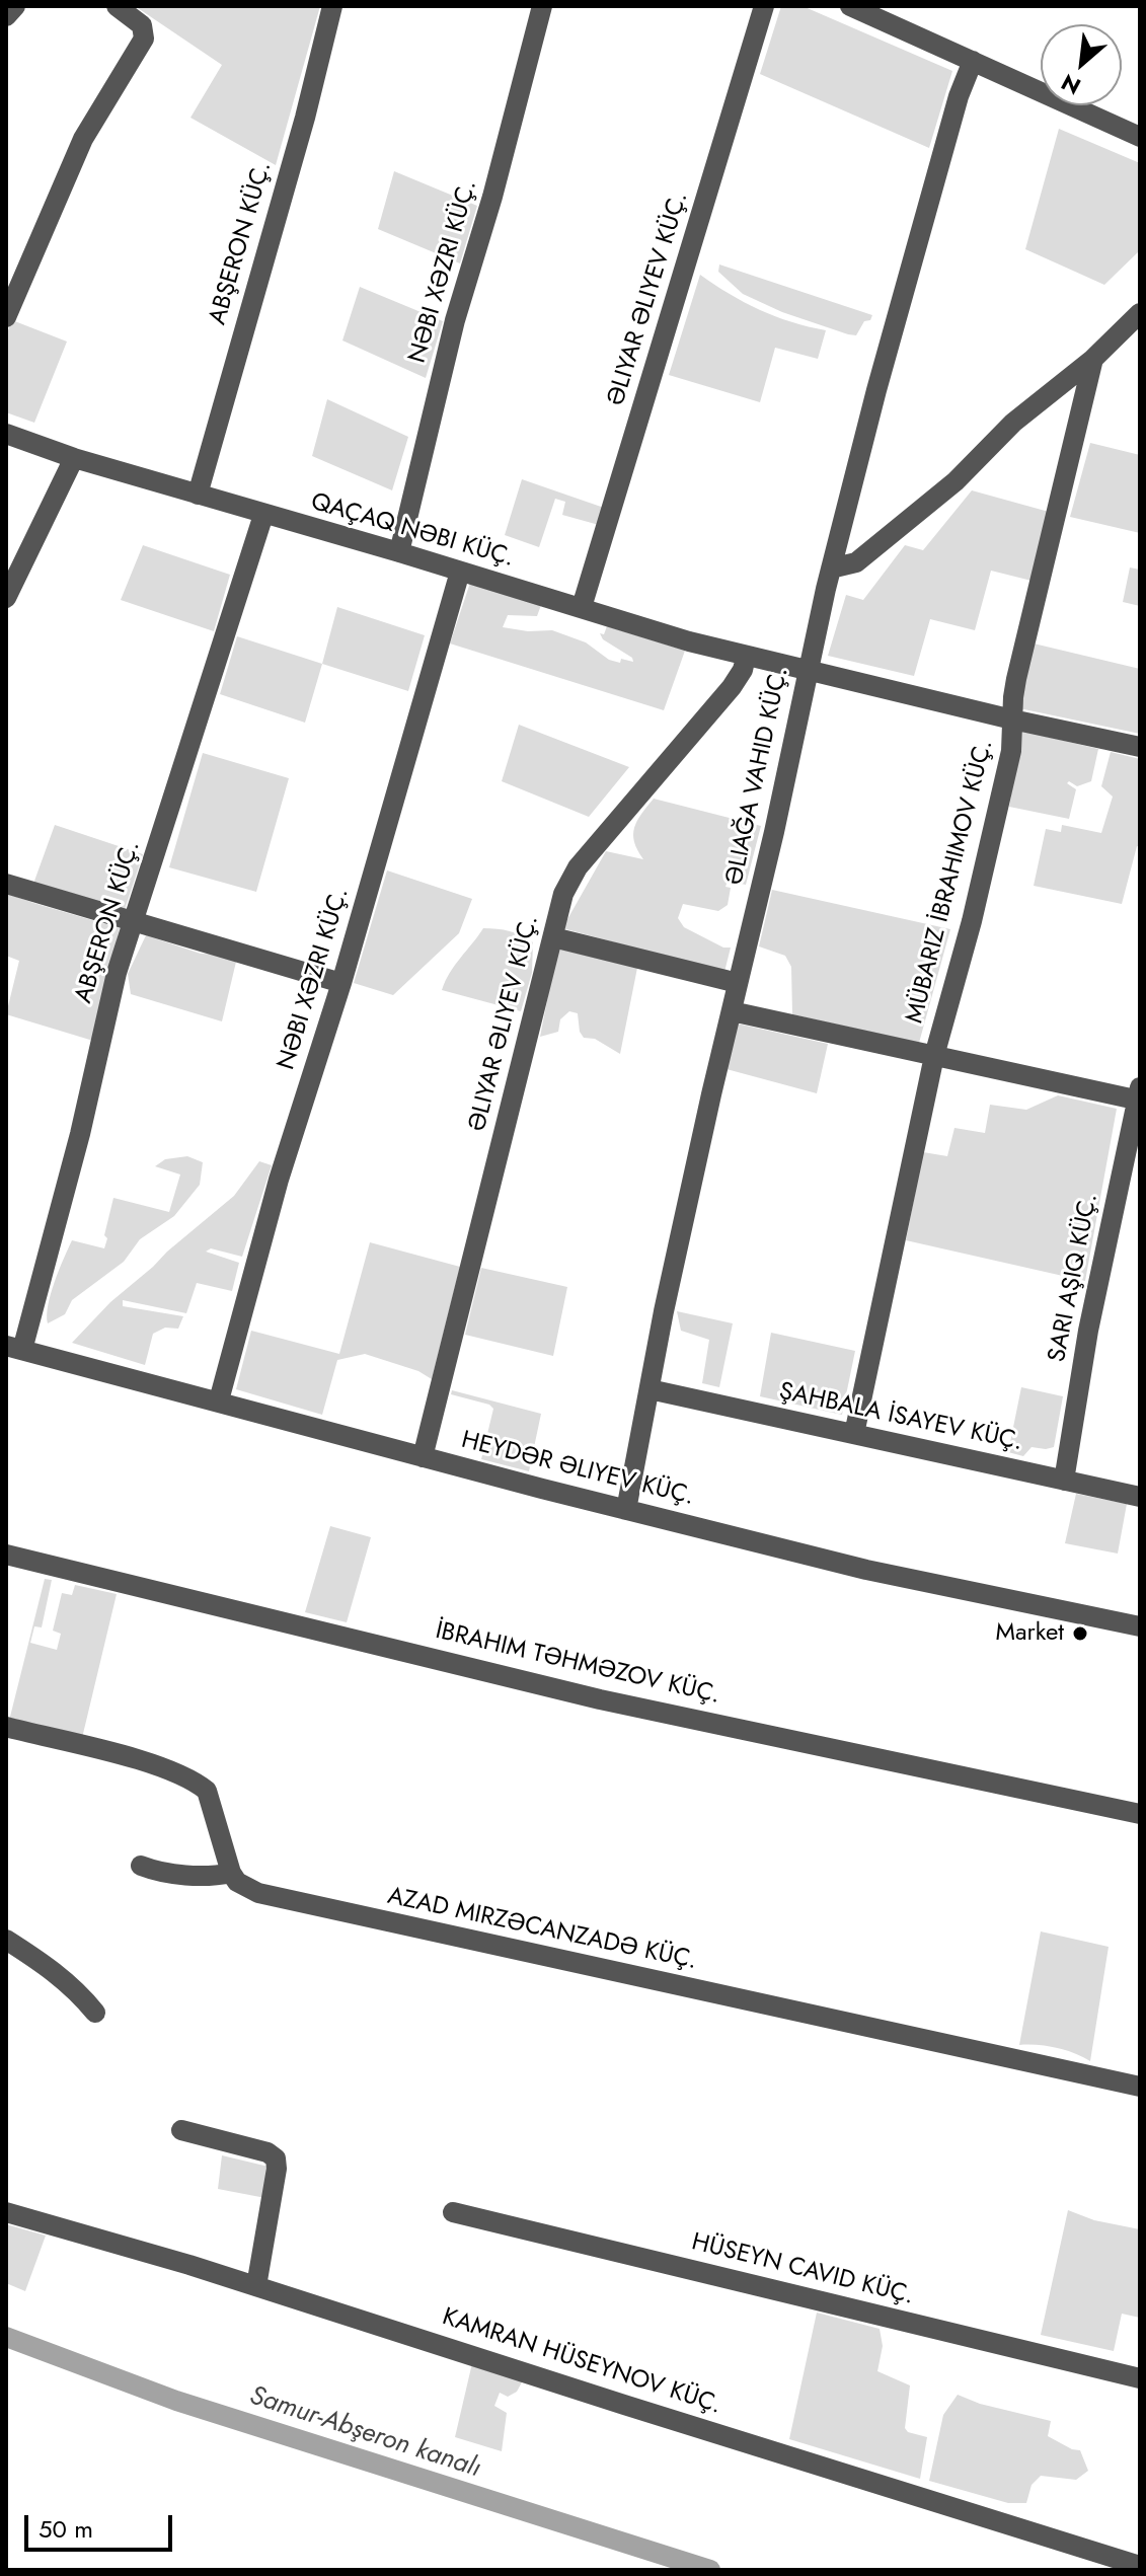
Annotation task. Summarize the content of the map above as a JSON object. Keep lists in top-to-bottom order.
{
  "streets": {
    "street": [
      "ABŞERON KÜÇ.",
      "NƏBI XƏZRI KÜÇ.",
      "ƏLIYAR ƏLIYEV KÜÇ.",
      "QAÇAQ NƏBI KÜÇ.",
      "ƏLIAĞA VAHID KÜÇ.",
      "MÜBARIZ İBRAHIMOV KÜÇ.",
      "ŞAHBALA İSAYEV KÜÇ.",
      "HEYDƏR ƏLIYEV KÜÇ.",
      "İBRAHIM TƏHMƏZOV KÜÇ.",
      "AZAD MIRZƏCANZADƏ KÜÇ.",
      "HÜSEYN CAVID KÜÇ.",
      "KAMRAN HÜSEYNOV KÜÇ."
    ]
  },
  "crossings": [
    ["ABŞERON KÜÇ.", "QAÇAQ NƏBI KÜÇ."],
    ["ABŞERON KÜÇ.", "HEYDƏR ƏLIYEV KÜÇ."],
    ["NƏBI XƏZRI KÜÇ.", "QAÇAQ NƏBI KÜÇ."],
    ["NƏBI XƏZRI KÜÇ.", "HEYDƏR ƏLIYEV KÜÇ."],
    ["ƏLIYAR ƏLIYEV KÜÇ.", "QAÇAQ NƏBI KÜÇ."],
    ["ƏLIYAR ƏLIYEV KÜÇ.", "HEYDƏR ƏLIYEV KÜÇ."],
    ["QAÇAQ NƏBI KÜÇ.", "ƏLIAĞA VAHID KÜÇ."],
    ["QAÇAQ NƏBI KÜÇ.", "MÜBARIZ İBRAHIMOV KÜÇ."],
    ["ƏLIAĞA VAHID KÜÇ.", "ŞAHBALA İSAYEV KÜÇ."],
    ["ƏLIAĞA VAHID KÜÇ.", "HEYDƏR ƏLIYEV KÜÇ."],
    ["MÜBARIZ İBRAHIMOV KÜÇ.", "ŞAHBALA İSAYEV KÜÇ."]
  ],
  "water": ["Samur-Abşeron kanalı"],
  "places": ["Market"],
  "scale_bar": "50 m",
  "north": "bottom left"
}
